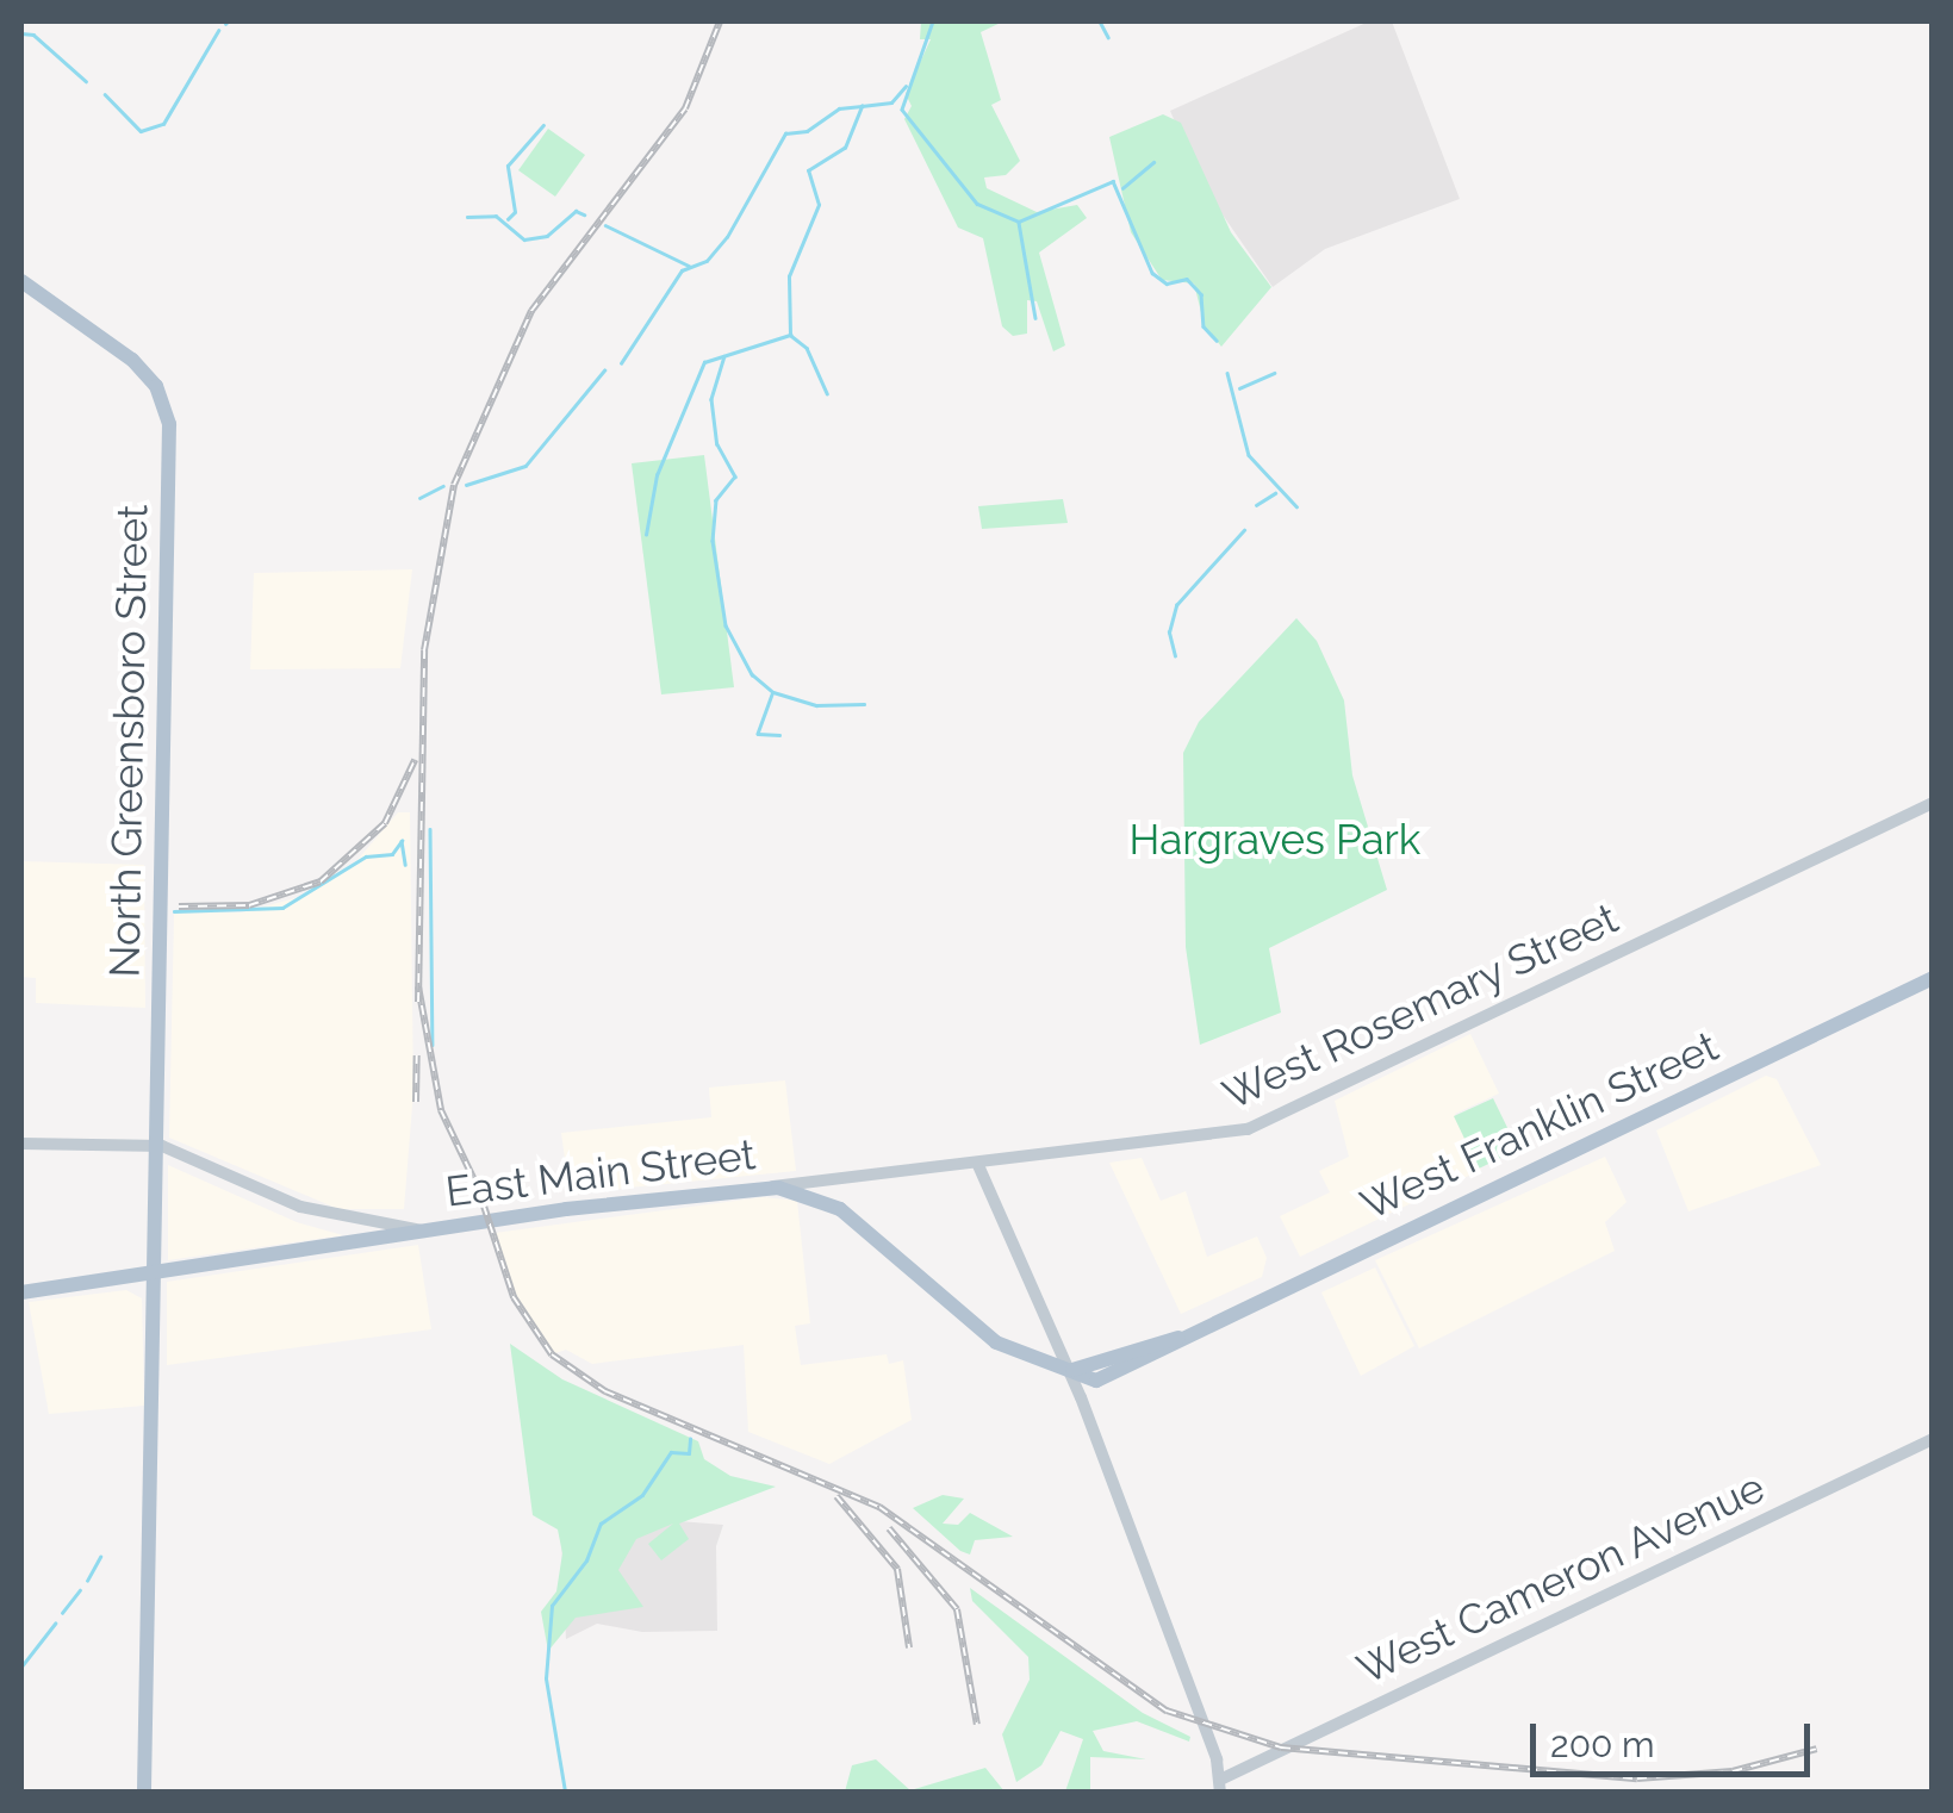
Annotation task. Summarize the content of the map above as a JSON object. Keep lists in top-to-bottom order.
{
  "streets": {
    "main road": ["North Greensboro Street", "West Franklin Street", "East Main Street"],
    "street": ["West Rosemary Street", "West Cameron Avenue"]
  },
  "crossings": [
    ["North Greensboro Street", "East Main Street"],
    ["West Rosemary Street", "East Main Street"],
    ["West Franklin Street", "East Main Street"]
  ],
  "parks": ["Hargraves Park"],
  "scale_bar": "200 m"
}
